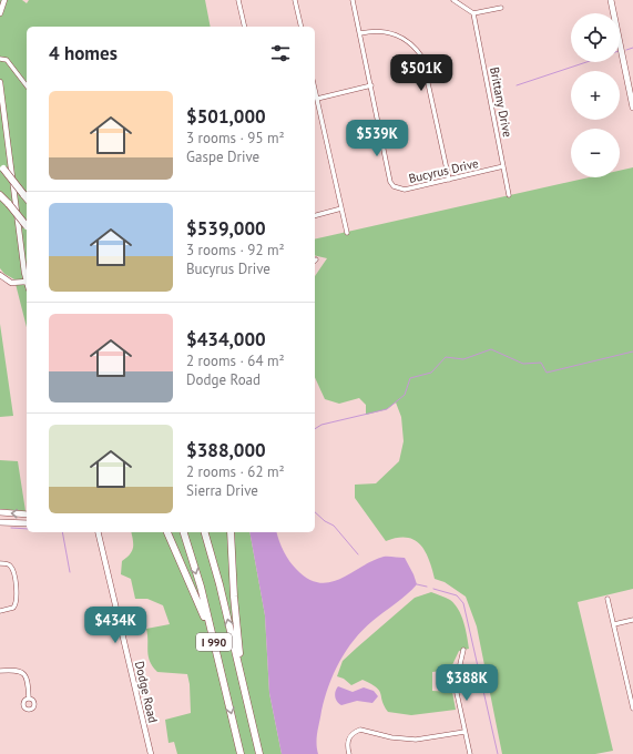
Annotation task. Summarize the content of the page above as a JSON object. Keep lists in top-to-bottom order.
{
  "streets": {
    "highway": ["I 990"],
    "street": ["Brittany Drive", "Bucyrus Drive", "Dodge Road"]
  },
  "crossings": [
    ["Brittany Drive", "Bucyrus Drive"]
  ],
  "page": {
    "map_buttons": ["+", "−"],
    "heading": "4 homes",
    "price": [
      "$501K",
      "$539K",
      "$434K",
      "$388K"
    ],
    "list": [
      {
        "name": "$501,000",
        "note": "3 rooms · 95 m² · Gaspe Drive"
      },
      {
        "name": "$539,000",
        "note": "3 rooms · 92 m² · Bucyrus Drive"
      },
      {
        "name": "$434,000",
        "note": "2 rooms · 64 m² · Dodge Road"
      },
      {
        "name": "$388,000",
        "note": "2 rooms · 62 m² · Sierra Drive"
      }
    ]
  }
}
